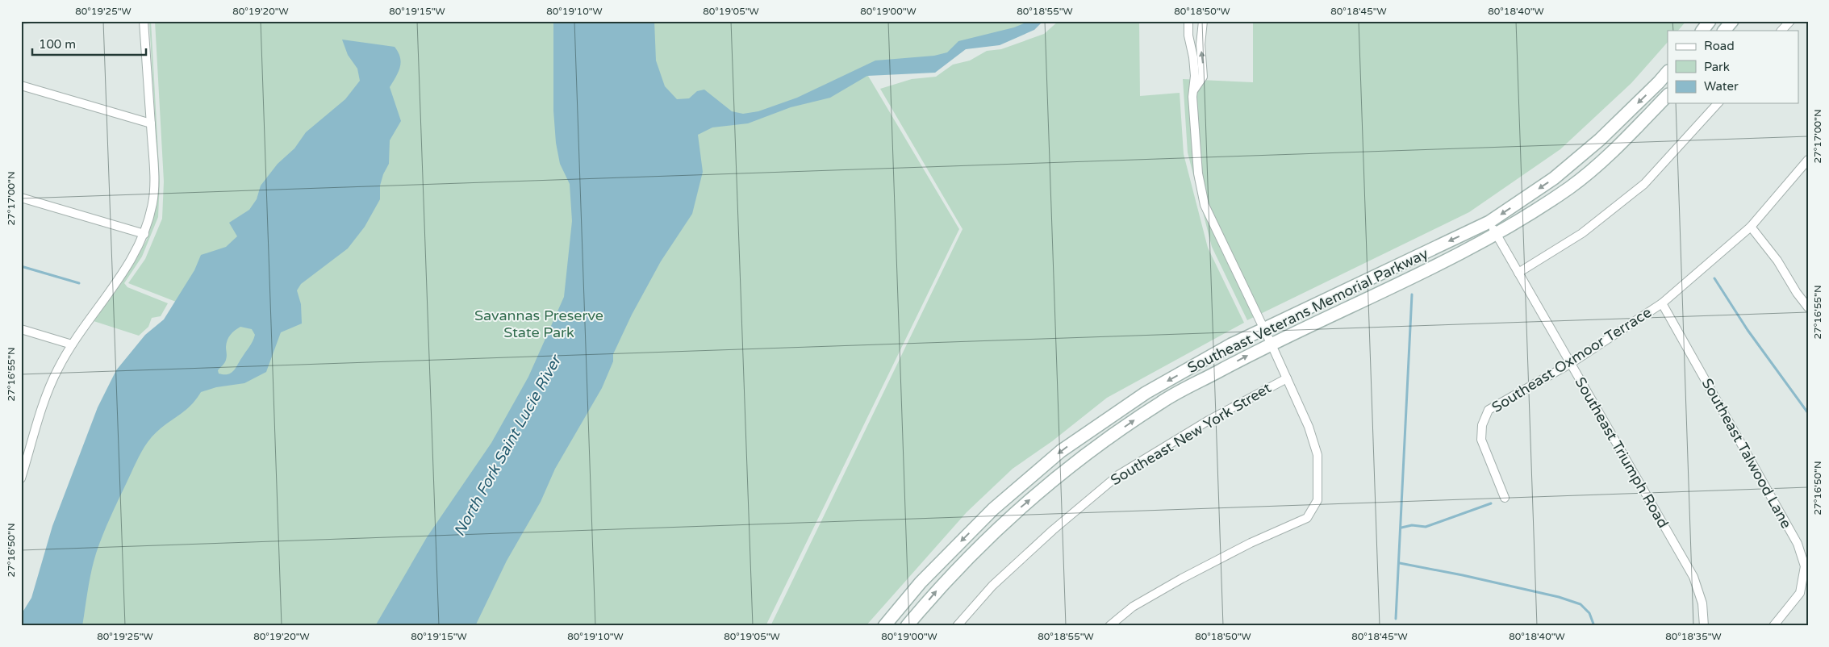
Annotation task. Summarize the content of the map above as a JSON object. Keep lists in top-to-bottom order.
{
  "streets": {
    "main road": ["Southeast Veterans Memorial Parkway"],
    "street": [
      "Southeast Oxmoor Terrace",
      "Southeast New York Street",
      "Southeast Triumph Road",
      "Southeast Talwood Lane"
    ]
  },
  "crossings": [
    ["Southeast Veterans Memorial Parkway", "Southeast Triumph Road"],
    ["Southeast Oxmoor Terrace", "Southeast Triumph Road"],
    ["Southeast Oxmoor Terrace", "Southeast Talwood Lane"]
  ],
  "water": ["North Fork Saint Lucie River"],
  "parks": ["Savannas Preserve State Park"],
  "legend": ["Road", "Park", "Water"],
  "scale_bar": "100 m",
  "coordinates": [
    "80°19'25\"W",
    "80°19'20\"W",
    "80°19'15\"W",
    "80°19'10\"W",
    "80°19'05\"W",
    "80°19'00\"W",
    "80°18'55\"W",
    "80°18'50\"W",
    "80°18'45\"W",
    "80°18'40\"W",
    "27°17'00\"N",
    "27°16'55\"N",
    "27°16'50\"N",
    "80°18'35\"W"
  ]
}
